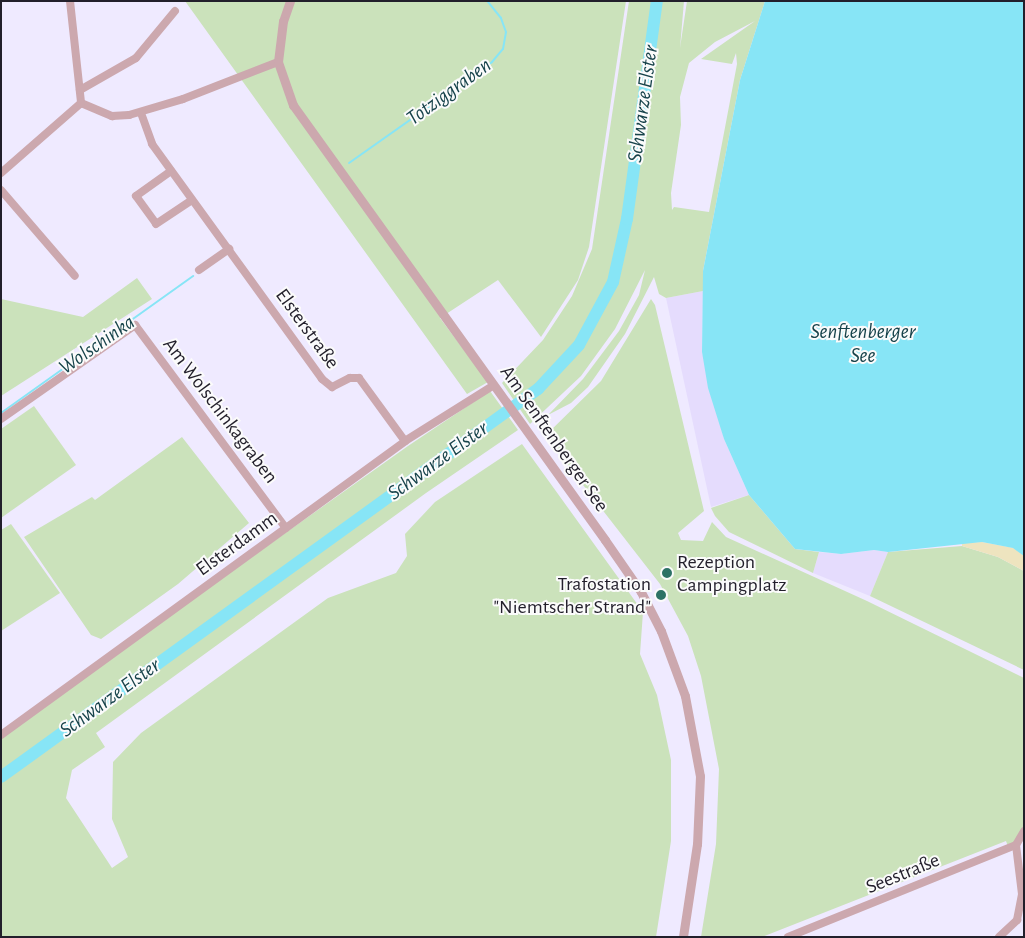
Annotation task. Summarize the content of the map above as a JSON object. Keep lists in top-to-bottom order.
{
  "streets": {
    "street": [
      "Elsterstraße",
      "Am Wolschinkagraben",
      "Am Senftenberger See",
      "Elsterdamm",
      "Seestraße"
    ]
  },
  "crossings": [
    ["Elsterstraße", "Elsterdamm"],
    ["Am Wolschinkagraben", "Elsterdamm"],
    ["Am Senftenberger See", "Elsterdamm"]
  ],
  "water": [
    "Totziggraben",
    "Schwarze Elster",
    "Senftenberger See",
    "Wolschinka"
  ],
  "places": ["Rezeption Campingplatz", "Trafostation \"Niemtscher Strand\""]
}
